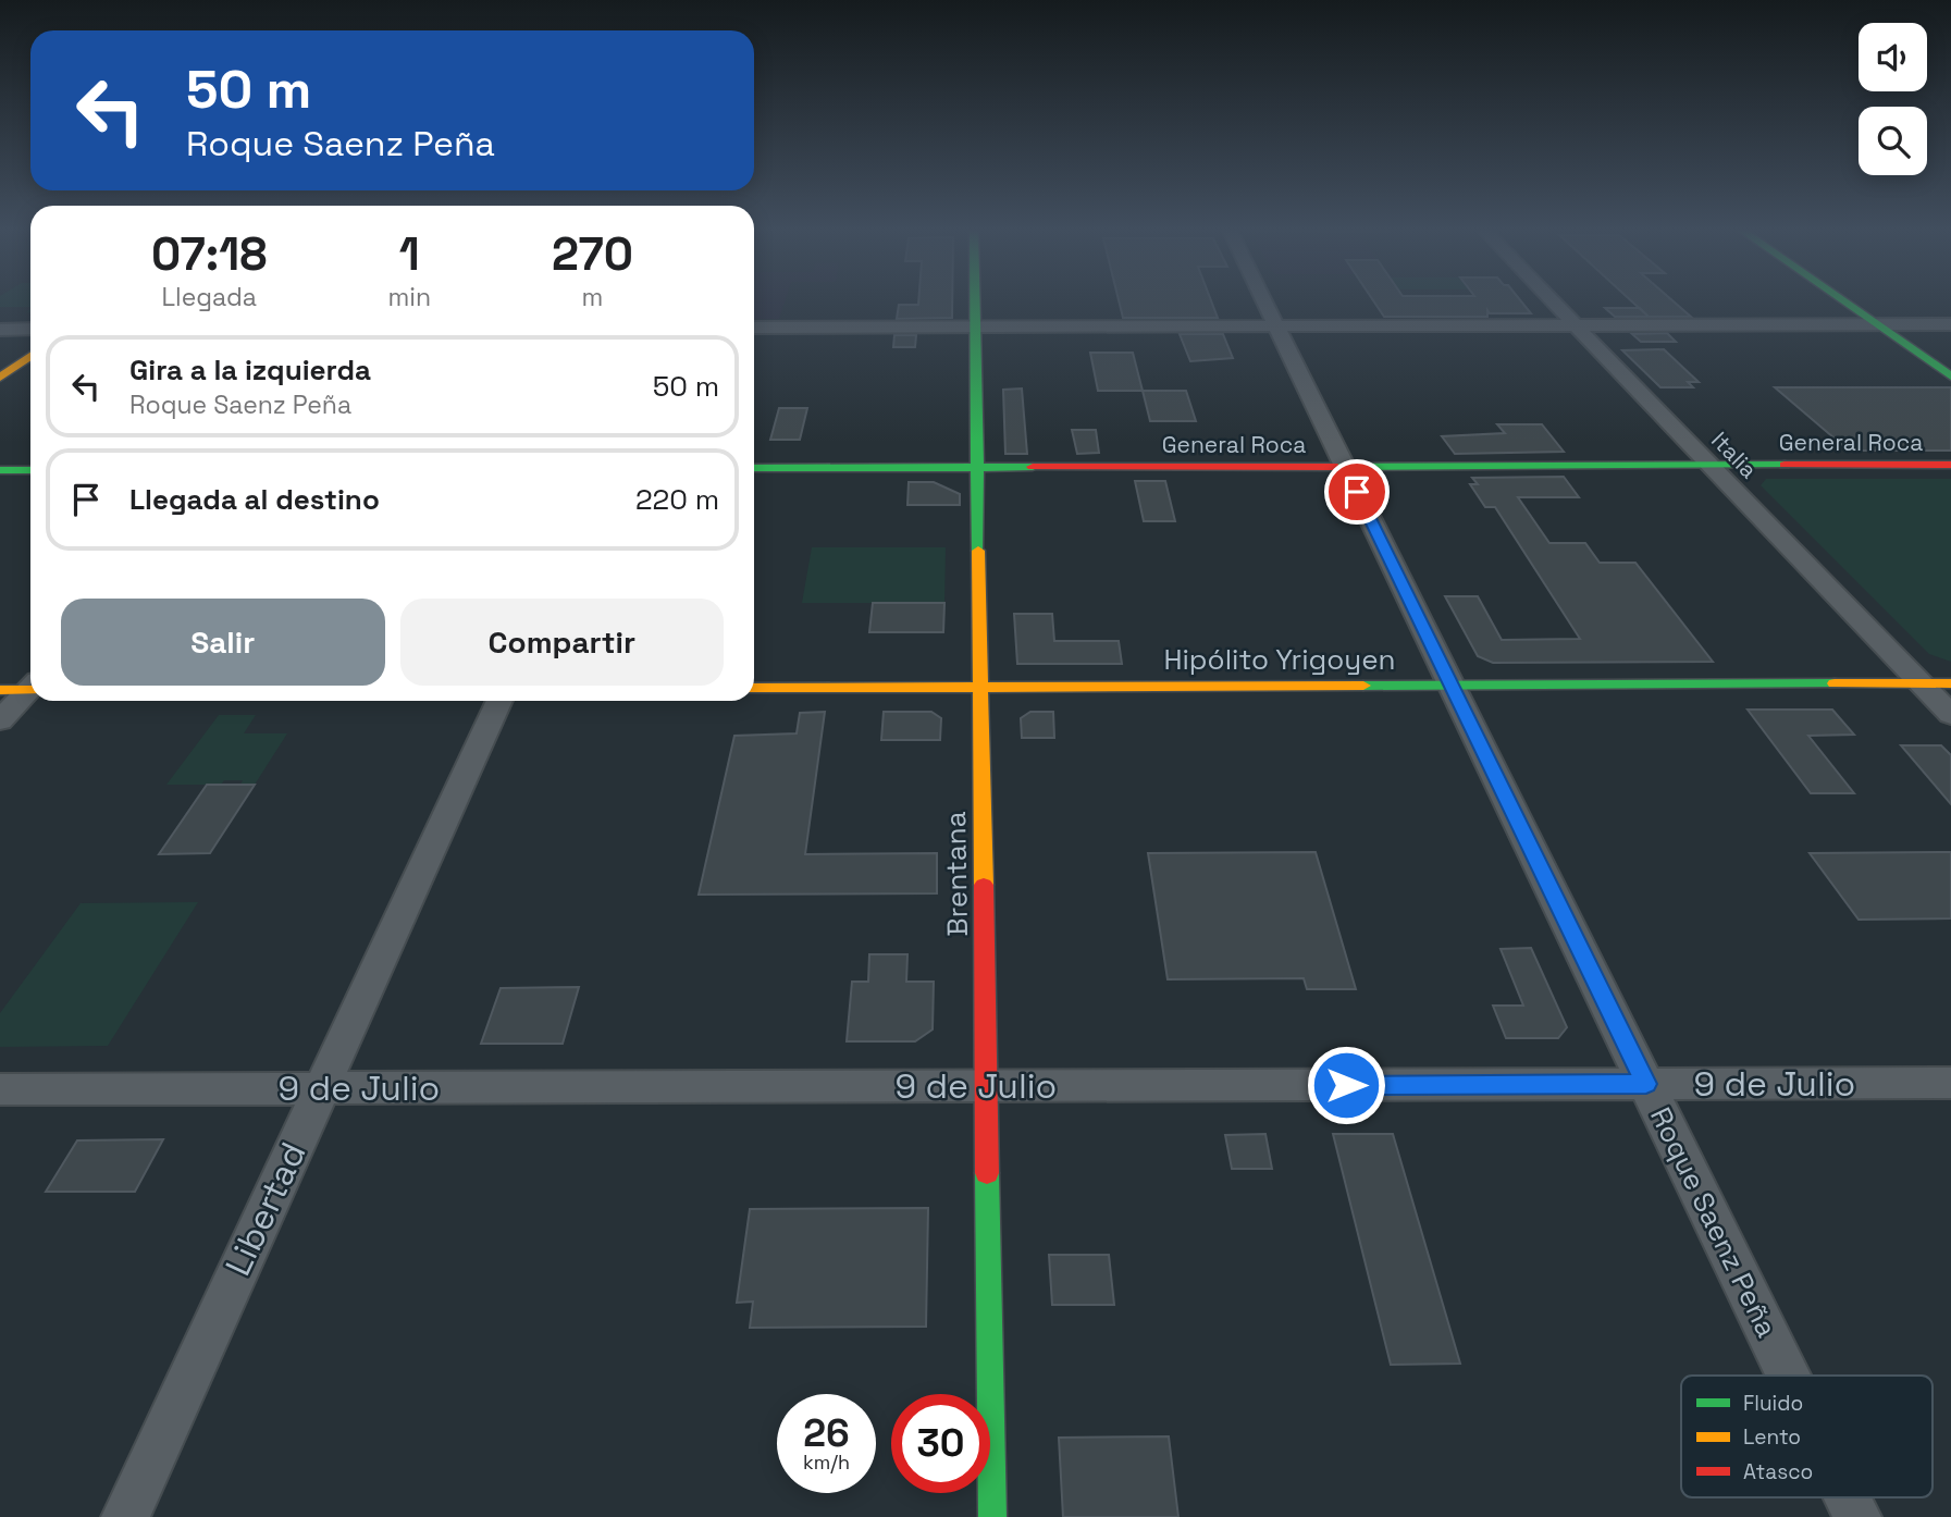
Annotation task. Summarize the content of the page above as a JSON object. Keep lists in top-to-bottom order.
{
  "streets": {
    "street": [
      "General Roca",
      "Italia",
      "Hipólito Yrigoyen",
      "Brentana",
      "9 de Julio",
      "Libertad",
      "Roque Saenz Peña"
    ]
  },
  "crossings": [
    ["General Roca", "Italia"],
    ["General Roca", "Brentana"],
    ["General Roca", "Roque Saenz Peña"],
    ["Italia", "Hipólito Yrigoyen"],
    ["Hipólito Yrigoyen", "Brentana"],
    ["Hipólito Yrigoyen", "Roque Saenz Peña"],
    ["Brentana", "9 de Julio"],
    ["9 de Julio", "Libertad"],
    ["9 de Julio", "Roque Saenz Peña"]
  ],
  "legend": ["Fluido", "Lento", "Atasco"],
  "page": {
    "turn": ["50 m", "Roque Saenz Peña"],
    "eta": [
      "07:18",
      "Llegada",
      "1",
      "min",
      "270",
      "m"
    ],
    "list": [
      {
        "name": "Gira a la izquierda",
        "note": "Roque Saenz Peña",
        "value": "50 m"
      },
      {
        "name": "Llegada al destino",
        "value": "220 m"
      }
    ],
    "buttons": ["Salir", "Compartir"],
    "speed": "26 km/h",
    "limit": "30"
  }
}
